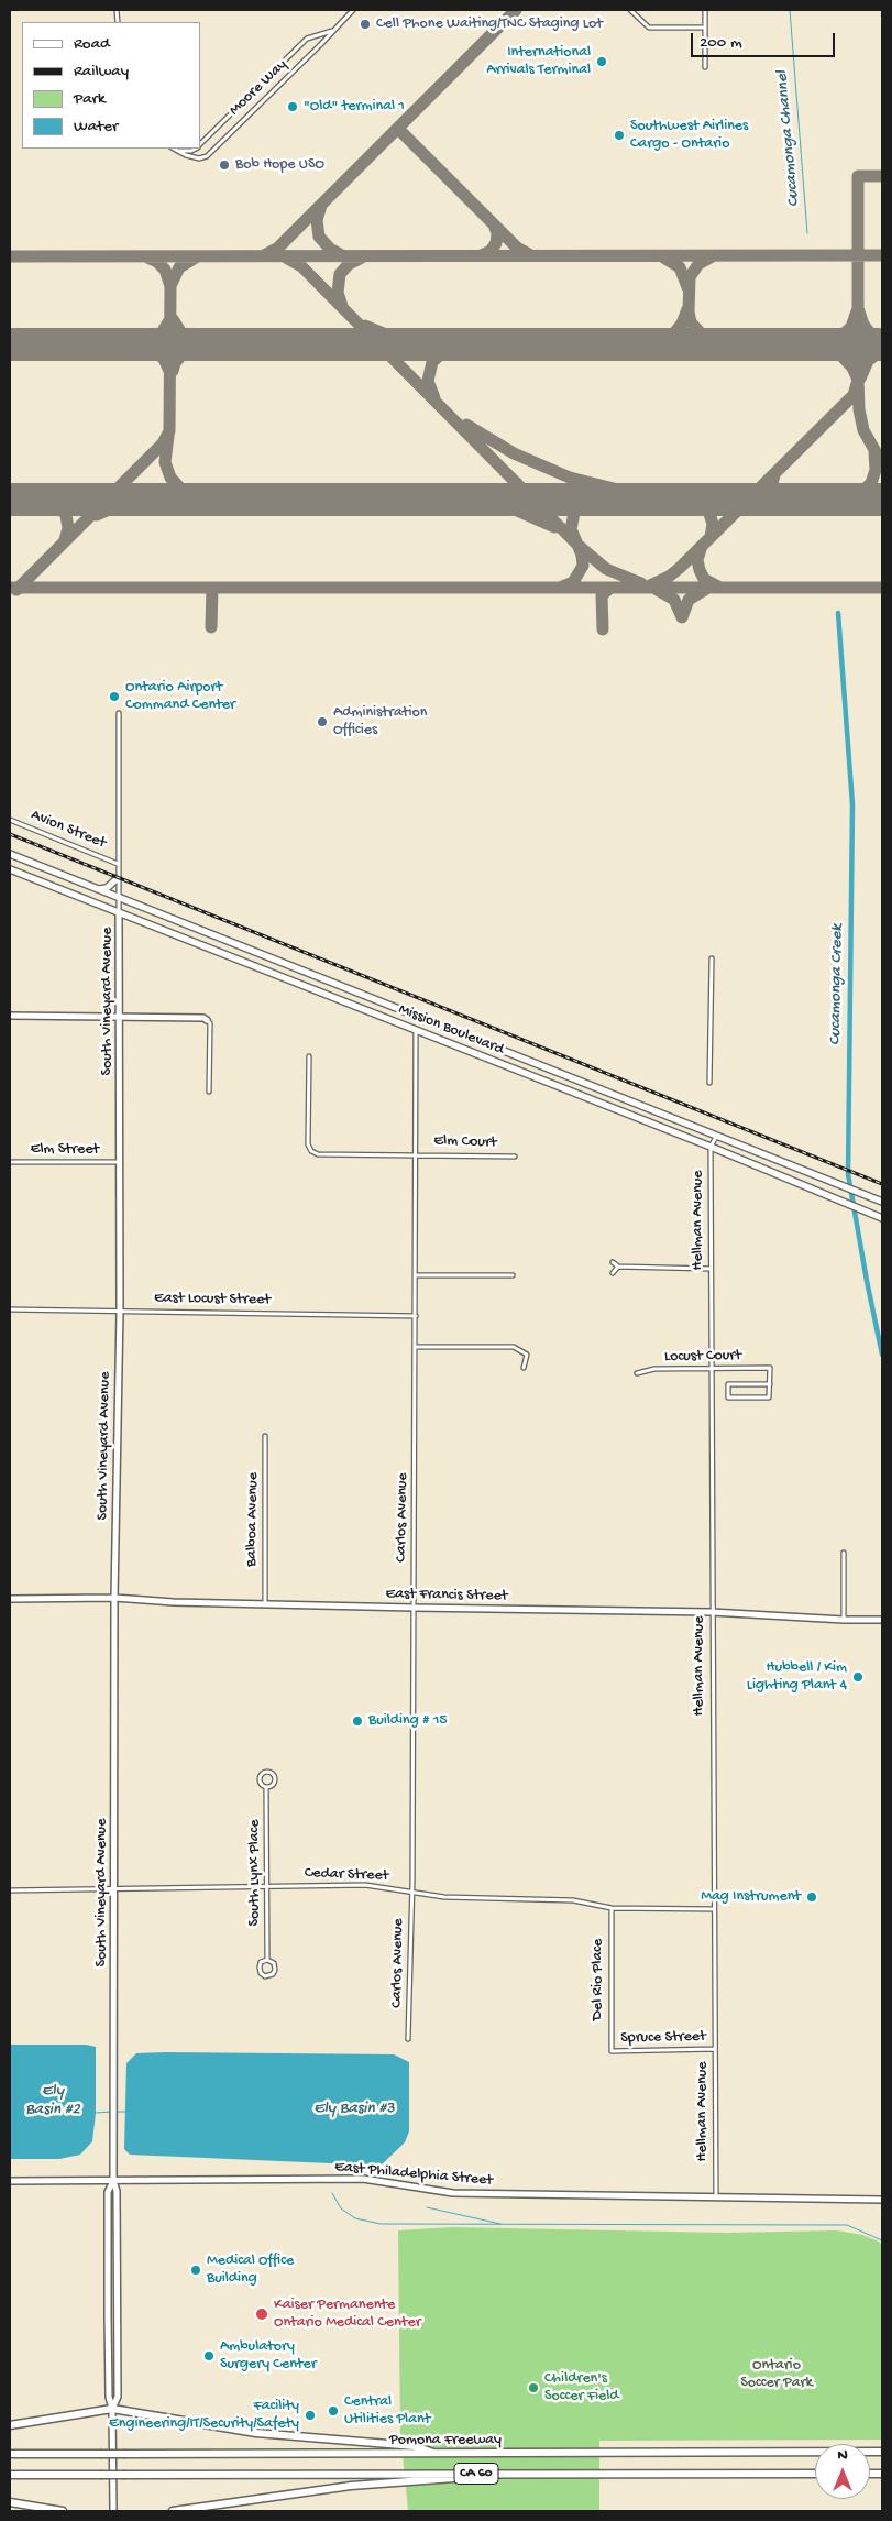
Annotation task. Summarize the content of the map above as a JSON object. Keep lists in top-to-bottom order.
{
  "streets": {
    "highway": ["Pomona Freeway", "CA 60"],
    "main road": ["Mission Boulevard"],
    "street": [
      "Moore Way",
      "Avion Street",
      "South Vineyard Avenue",
      "Elm Court",
      "Elm Street",
      "Hellman Avenue",
      "East Locust Street",
      "Locust Court",
      "Carlos Avenue",
      "Balboa Avenue",
      "East Francis Street",
      "South Lynx Place",
      "Cedar Street",
      "Del Rio Place",
      "Spruce Street",
      "East Philadelphia Street"
    ]
  },
  "crossings": [
    ["Avion Street", "South Vineyard Avenue"],
    ["South Vineyard Avenue", "Mission Boulevard"],
    ["South Vineyard Avenue", "Elm Street"],
    ["South Vineyard Avenue", "East Locust Street"],
    ["South Vineyard Avenue", "East Francis Street"],
    ["South Vineyard Avenue", "Cedar Street"],
    ["South Vineyard Avenue", "East Philadelphia Street"],
    ["Mission Boulevard", "Hellman Avenue"],
    ["Mission Boulevard", "Carlos Avenue"],
    ["Elm Court", "Carlos Avenue"],
    ["Hellman Avenue", "Locust Court"],
    ["Hellman Avenue", "East Francis Street"],
    ["Hellman Avenue", "Cedar Street"],
    ["Hellman Avenue", "Spruce Street"],
    ["Hellman Avenue", "East Philadelphia Street"],
    ["East Locust Street", "Carlos Avenue"],
    ["Carlos Avenue", "East Francis Street"],
    ["Carlos Avenue", "Cedar Street"],
    ["Balboa Avenue", "East Francis Street"],
    ["South Lynx Place", "Cedar Street"],
    ["Cedar Street", "Del Rio Place"],
    ["Del Rio Place", "Spruce Street"]
  ],
  "water": [
    "Cucamonga Channel",
    "Cucamonga Creek",
    "Ely Basin #2",
    "Ely Basin #3"
  ],
  "parks": ["Ontario Soccer Park"],
  "places": [
    "Cell Phone Waiting/TNC Staging Lot",
    "International Arrivals Terminal",
    "\"Old\" terminal 1",
    "Southwest Airlines Cargo - Ontario",
    "Bob Hope USO",
    "Ontario Airport Command Center",
    "Administration Officies",
    "Hubbell / Kim Lighting Plant 4",
    "Building # 15",
    "Mag Instrument",
    "Medical Office Building",
    "Kaiser Permanente Ontario Medical Center",
    "Ambulatory Surgery Center",
    "Children's Soccer Field",
    "Central Utilities Plant",
    "Facility Engineering/IT/Security/Safety"
  ],
  "legend": [
    "Road",
    "Railway",
    "Park",
    "Water"
  ],
  "scale_bar": "200 m",
  "north": "top"
}
